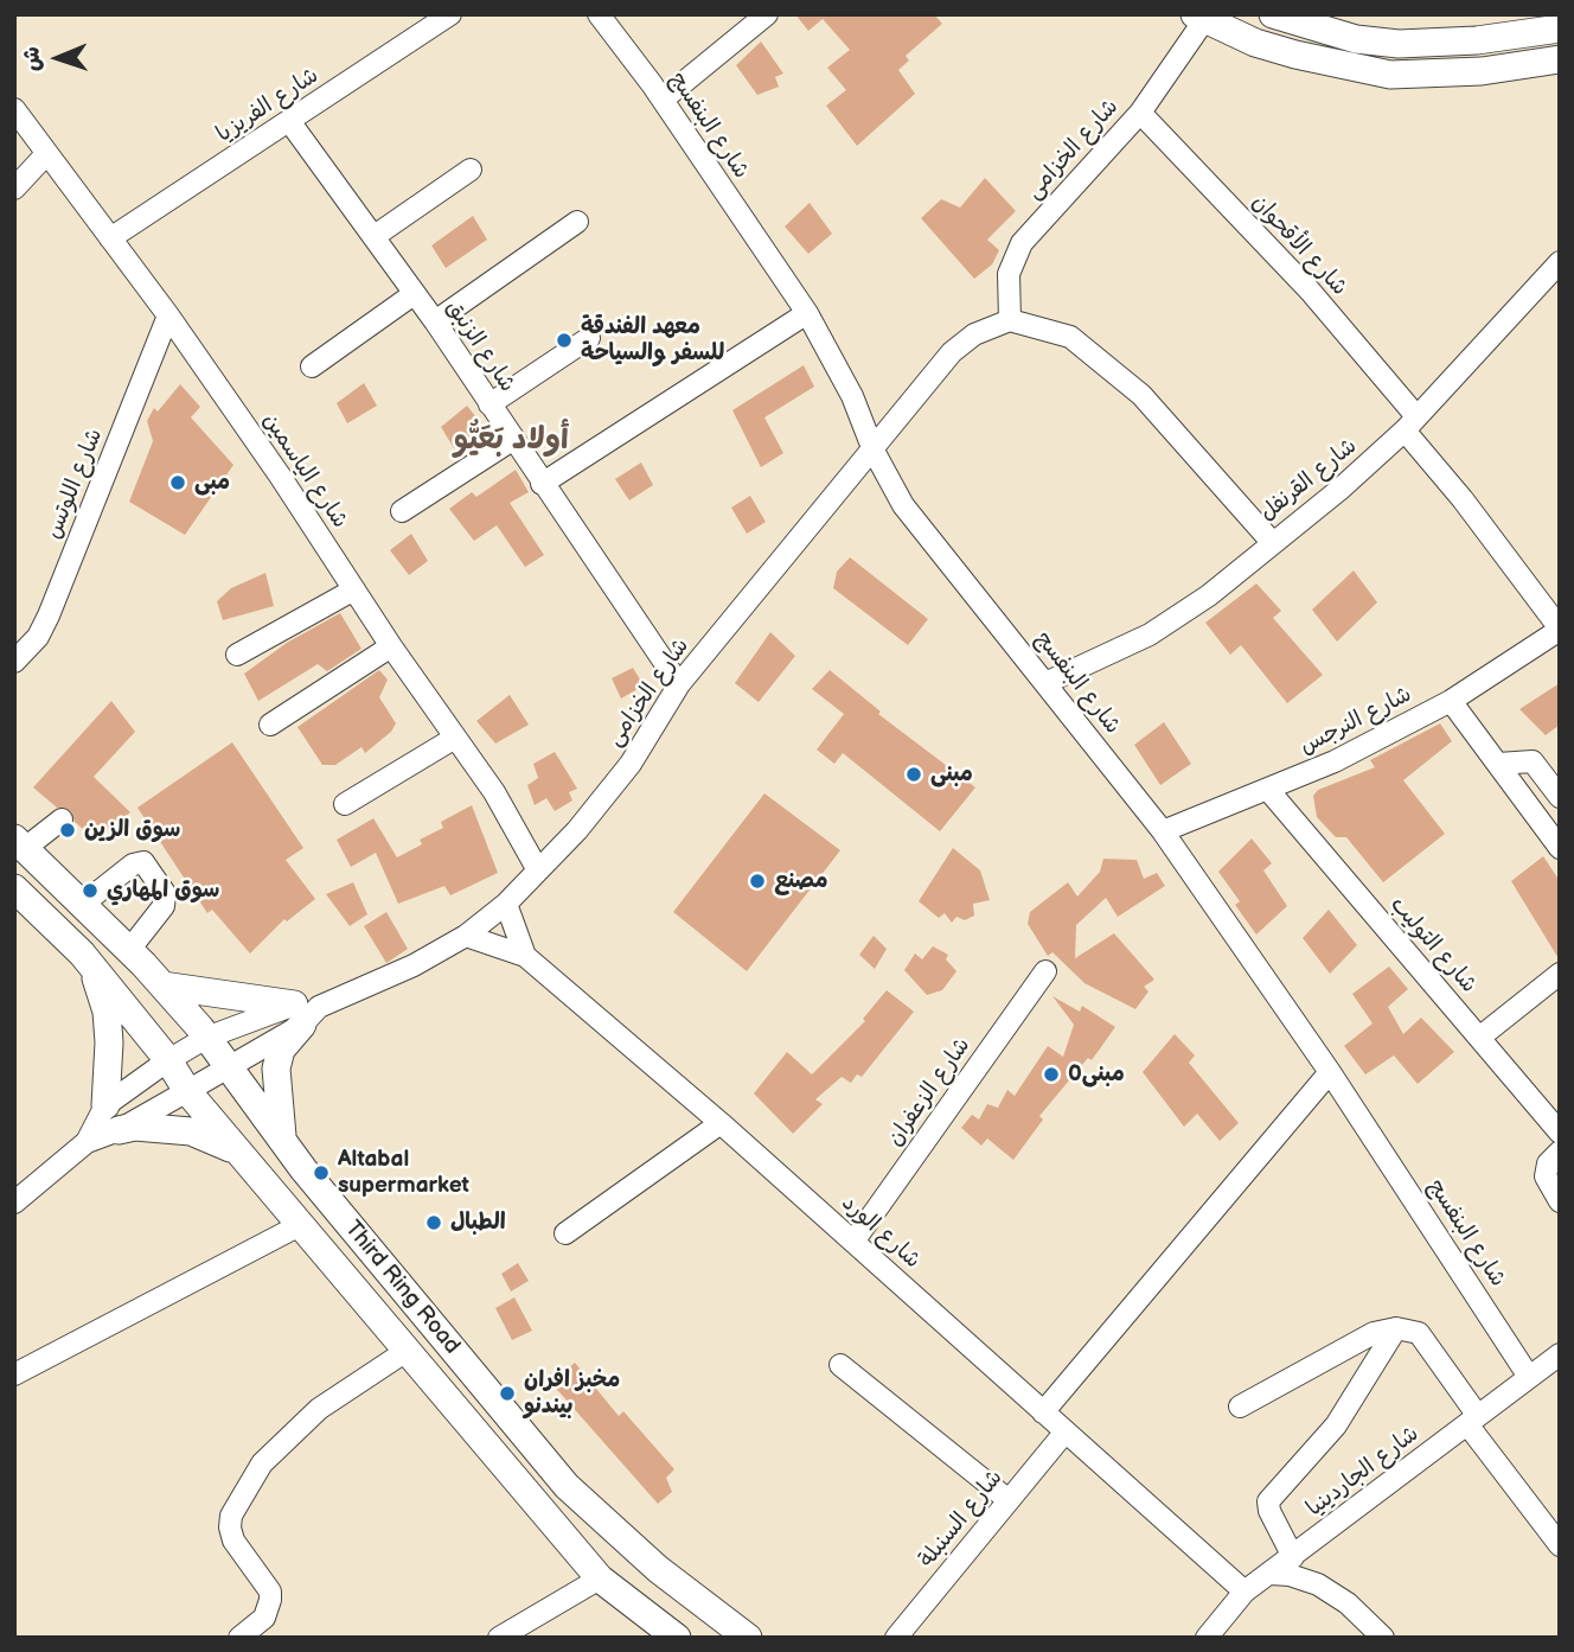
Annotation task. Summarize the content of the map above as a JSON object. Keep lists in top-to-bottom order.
{
  "streets": {
    "main road": ["Third Ring Road"],
    "street": [
      "شارع الفريزيا",
      "شارع البنفسج",
      "شارع الخزامى",
      "شارع الأقحوان",
      "شارع الزنبق",
      "شارع الياسمين",
      "شارع القرنفل",
      "شارع اللوتس",
      "شارع النرجس",
      "شارع التوليب",
      "شارع الزعفران",
      "شارع الورد",
      "شارع الجاردينيا",
      "شارع السنبلة"
    ]
  },
  "crossings": [
    ["شارع الفريزيا", "شارع الزنبق"],
    ["شارع الفريزيا", "شارع الياسمين"],
    ["شارع البنفسج", "شارع الخزامى"],
    ["شارع البنفسج", "شارع القرنفل"],
    ["شارع البنفسج", "شارع النرجس"],
    ["شارع البنفسج", "شارع الجاردينيا"],
    ["شارع الخزامى", "شارع الأقحوان"],
    ["شارع الخزامى", "شارع الزنبق"],
    ["شارع الخزامى", "شارع الياسمين"],
    ["شارع الخزامى", "شارع الورد"],
    ["شارع الأقحوان", "شارع القرنفل"],
    ["شارع الأقحوان", "شارع النرجس"],
    ["شارع الياسمين", "شارع اللوتس"],
    ["شارع النرجس", "شارع التوليب"],
    ["شارع الزعفران", "شارع الورد"],
    ["شارع الورد", "شارع الجاردينيا"],
    ["شارع الورد", "شارع السنبلة"]
  ],
  "districts": ["أولاد بَعَيُّو"],
  "places": [
    "معهد الفندقة للسفر والسياحة",
    "مبى",
    "مبنى",
    "سوق الزين",
    "مصنع",
    "سوق المهاري",
    "مبنى0",
    "Altabal supermarket",
    "الطبال",
    "مخبز افران بيندنو"
  ],
  "north": "left"
}
